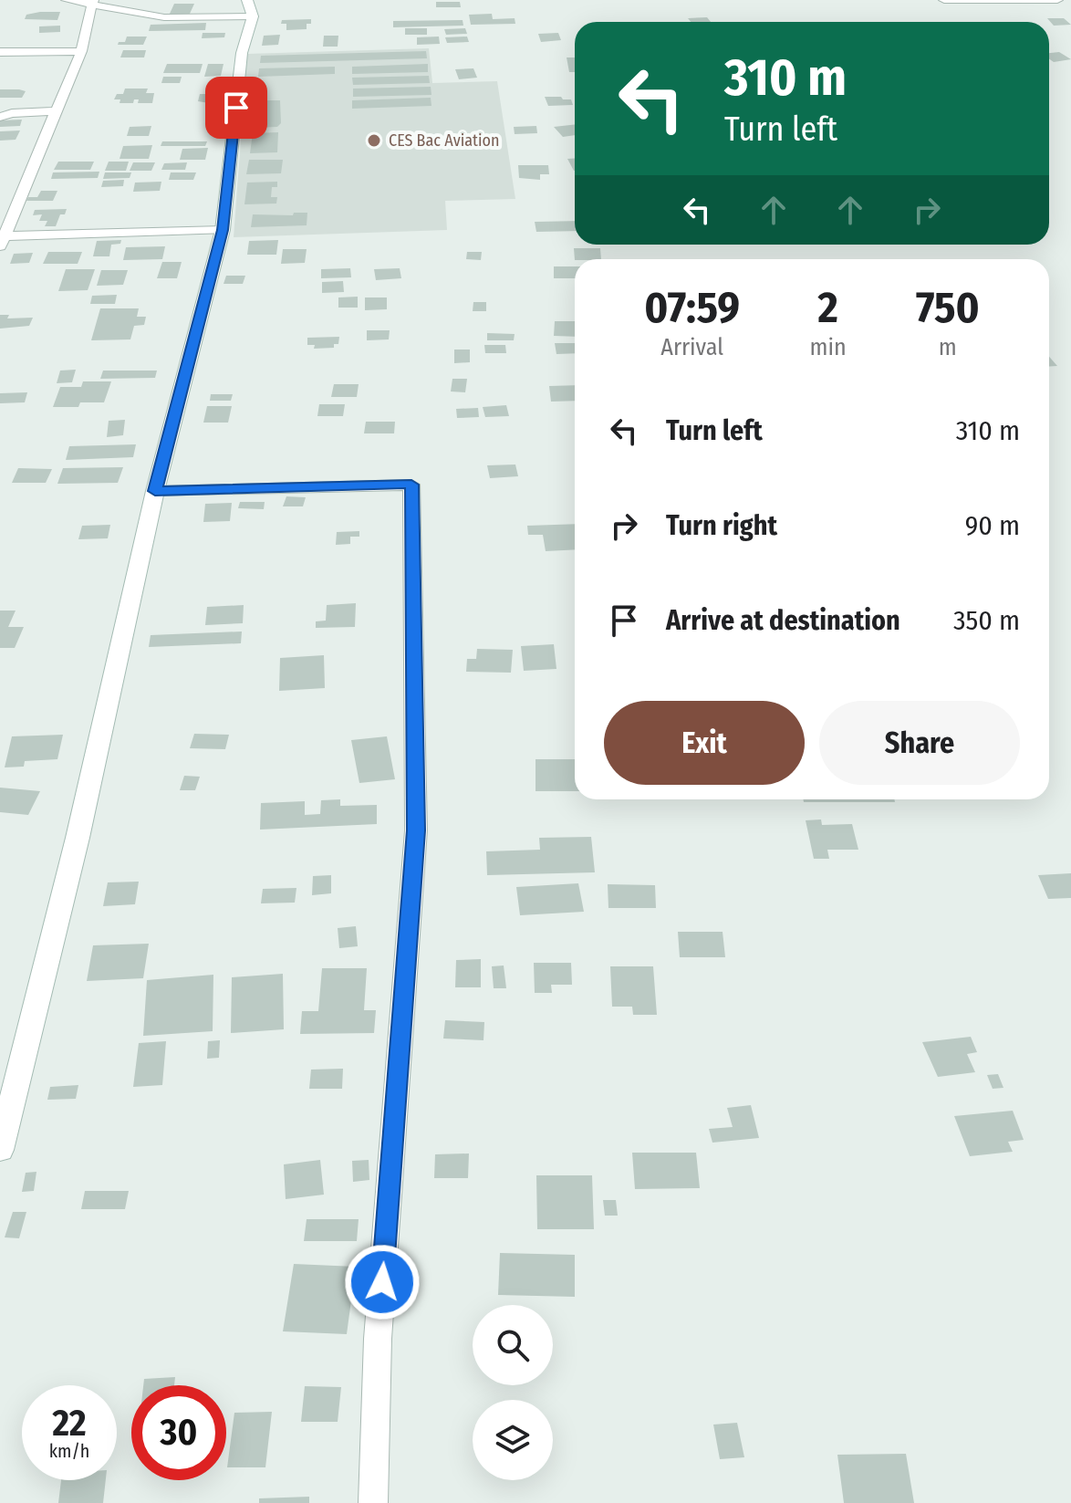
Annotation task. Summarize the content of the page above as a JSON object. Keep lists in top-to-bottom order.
{
  "places": ["CES Bac Aviation"],
  "page": {
    "turn": ["310 m", "Turn left"],
    "eta": [
      "07:59",
      "Arrival",
      "2",
      "min",
      "750",
      "m"
    ],
    "list": [
      {
        "name": "Turn left",
        "value": "310 m"
      },
      {
        "name": "Turn right",
        "value": "90 m"
      },
      {
        "name": "Arrive at destination",
        "value": "350 m"
      }
    ],
    "buttons": ["Exit", "Share"],
    "speed": "22 km/h",
    "limit": "30"
  }
}
